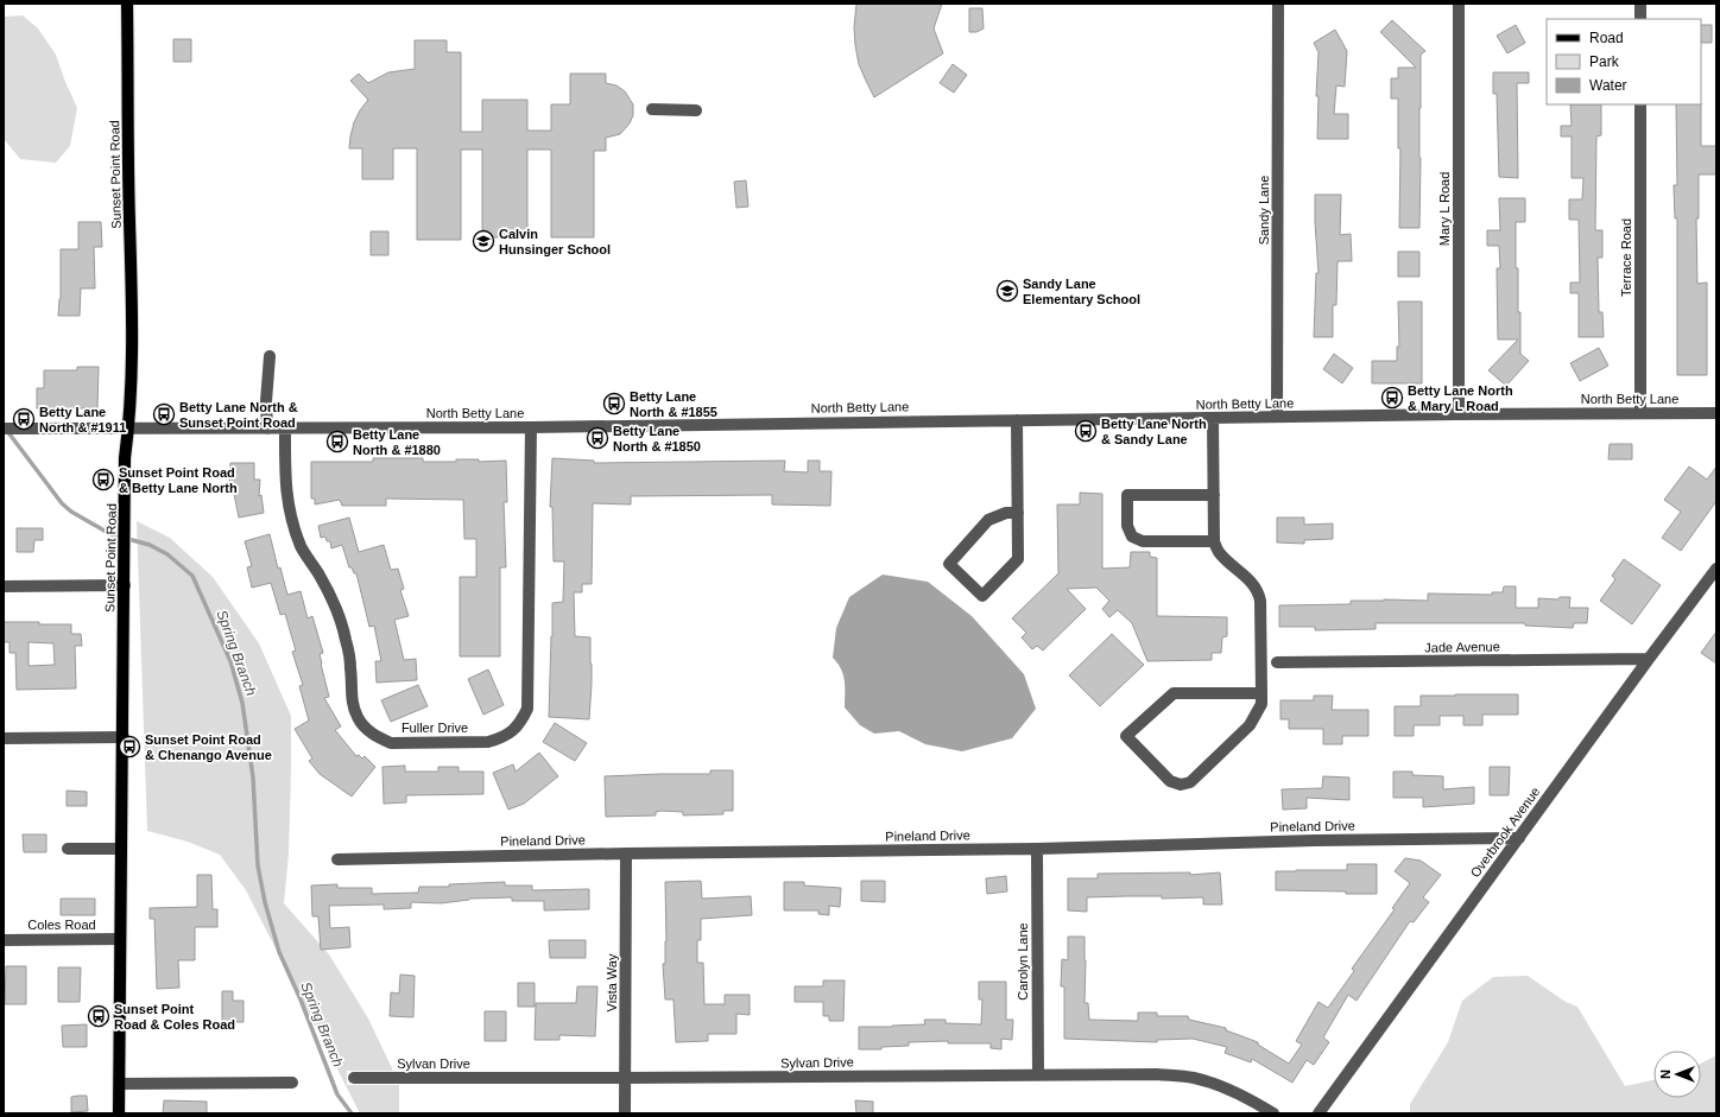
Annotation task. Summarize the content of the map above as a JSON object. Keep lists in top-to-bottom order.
{
  "streets": {
    "main road": ["Sunset Point Road"],
    "street": [
      "Mary L Road",
      "Sandy Lane",
      "Terrace Road",
      "North Betty Lane",
      "Jade Avenue",
      "Fuller Drive",
      "Pineland Drive",
      "Overbrook Avenue",
      "Coles Road",
      "Carolyn Lane",
      "Vista Way",
      "Sylvan Drive"
    ]
  },
  "crossings": [
    ["Sunset Point Road", "North Betty Lane"],
    ["Sunset Point Road", "Coles Road"],
    ["Mary L Road", "North Betty Lane"],
    ["Sandy Lane", "North Betty Lane"],
    ["Terrace Road", "North Betty Lane"],
    ["North Betty Lane", "Fuller Drive"],
    ["Jade Avenue", "Overbrook Avenue"],
    ["Pineland Drive", "Overbrook Avenue"],
    ["Pineland Drive", "Carolyn Lane"],
    ["Pineland Drive", "Vista Way"],
    ["Carolyn Lane", "Sylvan Drive"],
    ["Vista Way", "Sylvan Drive"]
  ],
  "water": ["Spring Branch"],
  "places": {
    "school or university": ["Calvin Hunsinger School", "Sandy Lane Elementary School"],
    "bus stop": [
      "Betty Lane North & Mary L Road",
      "Betty Lane North & #1855",
      "Betty Lane North & Sunset Point Road",
      "Betty Lane North & #1911",
      "Betty Lane North & Sandy Lane",
      "Betty Lane North & #1850",
      "Betty Lane North & #1880",
      "Sunset Point Road & Betty Lane North",
      "Sunset Point Road & Chenango Avenue",
      "Sunset Point Road & Coles Road"
    ]
  },
  "legend": ["Road", "Park", "Water"],
  "north": "left"
}
